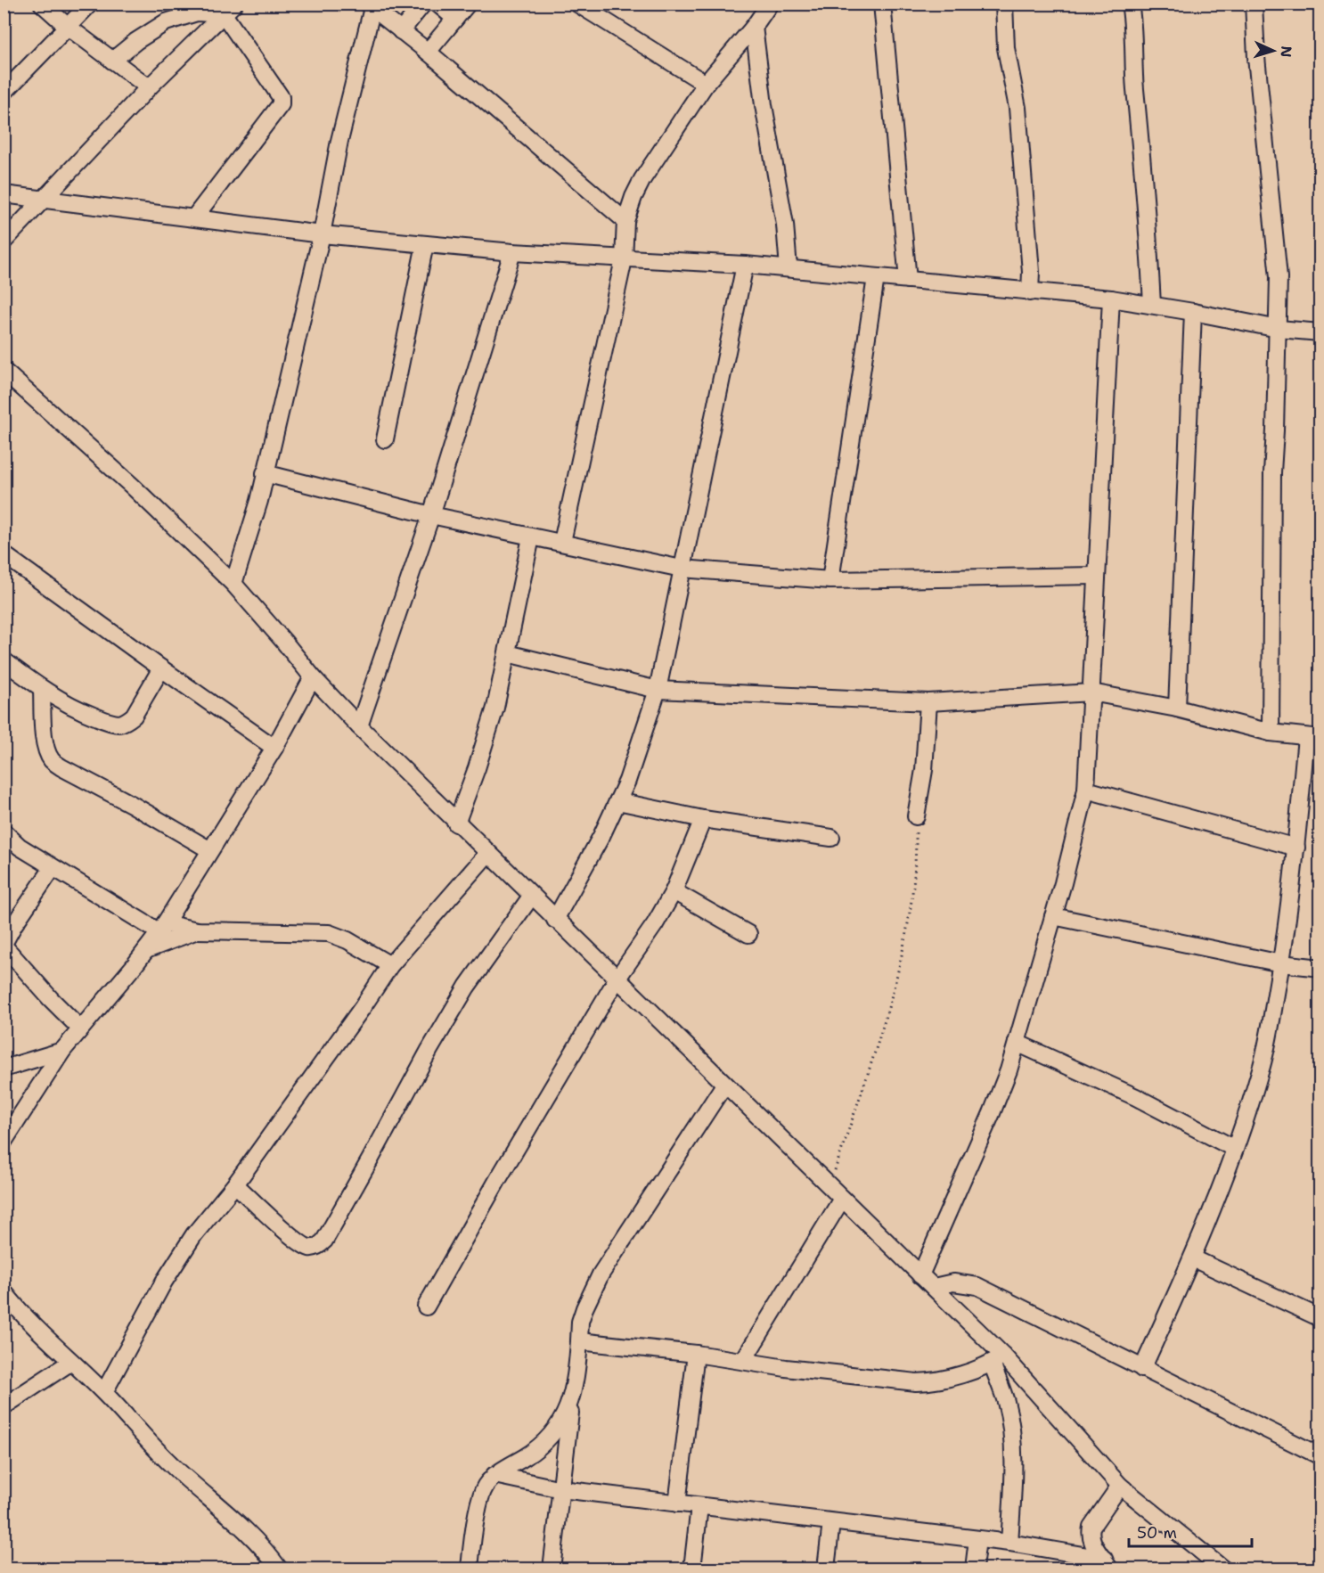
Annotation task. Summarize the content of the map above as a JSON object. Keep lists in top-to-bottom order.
{
  "scale_bar": "50 m",
  "north": "right"
}
